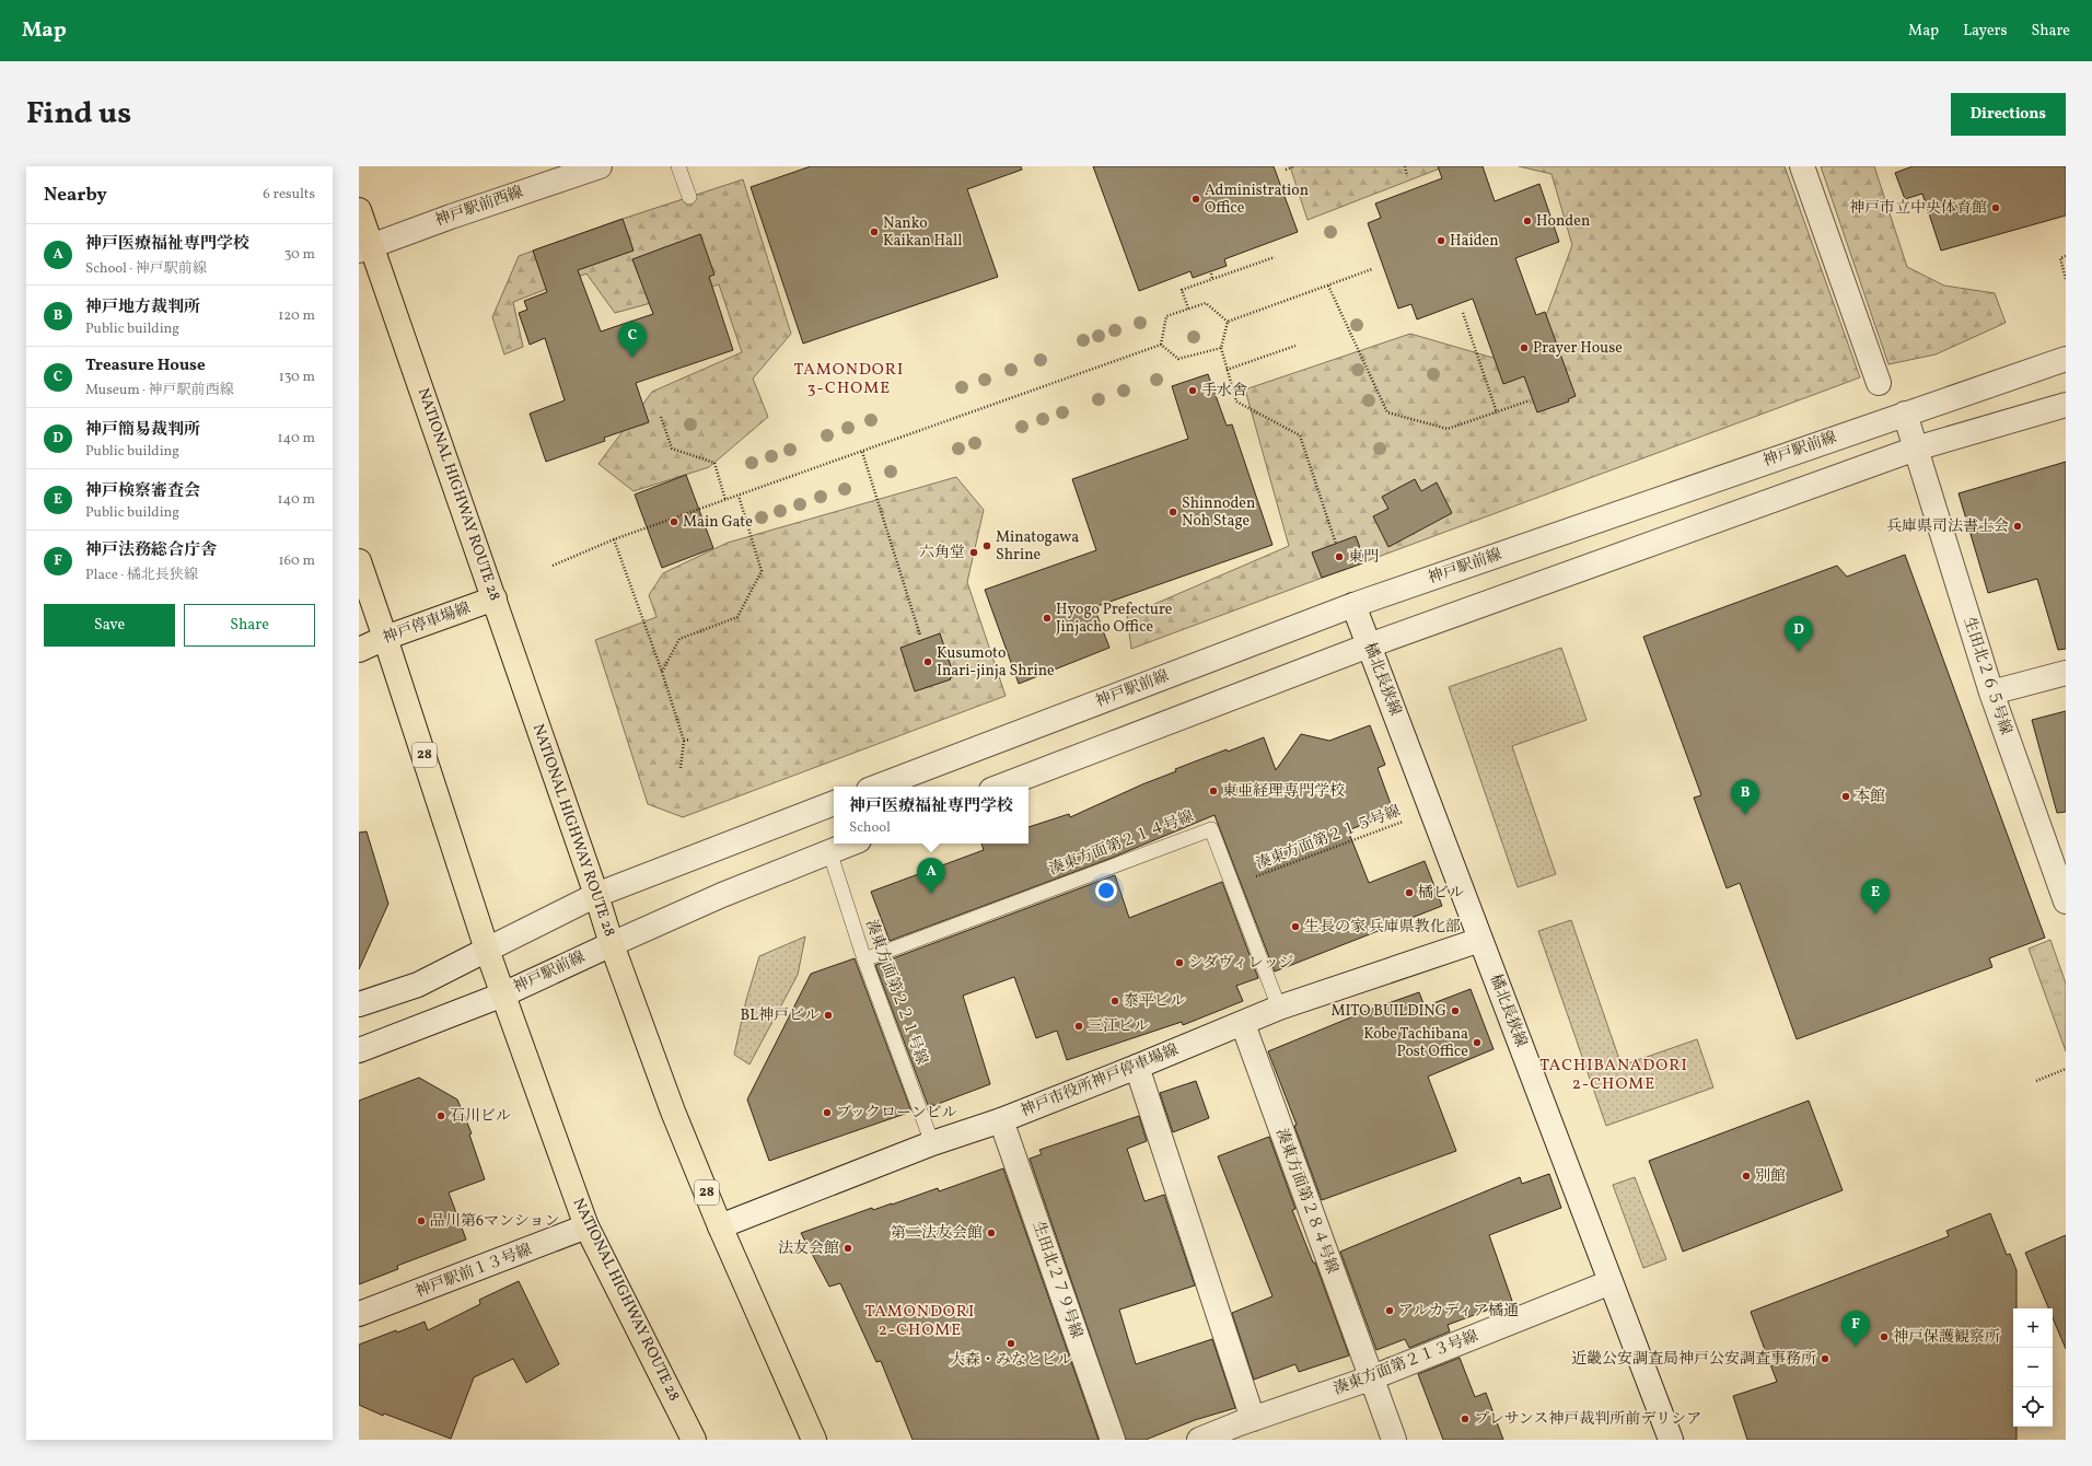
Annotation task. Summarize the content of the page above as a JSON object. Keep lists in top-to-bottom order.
{
  "streets": {
    "main road": ["NATIONAL HIGHWAY ROUTE 28", "神戸停車場線", "28"],
    "street": [
      "神戸駅前西線",
      "神戸駅前線",
      "生田北２６５号線",
      "橘北長狭線",
      "神戸市役所神戸停車場線",
      "湊東方面第２８４号線",
      "神戸駅前１３号線",
      "生田北２７９号線",
      "湊東方面第２１３号線"
    ],
    "lane": ["湊東方面第２１４号線", "湊東方面第２２１号線"],
    "path": ["湊東方面第２１５号線"]
  },
  "crossings": [
    ["神戸駅前西線", "NATIONAL HIGHWAY ROUTE 28"],
    ["神戸駅前線", "NATIONAL HIGHWAY ROUTE 28"],
    ["神戸駅前線", "生田北２６５号線"],
    ["神戸駅前線", "橘北長狭線"],
    ["神戸駅前線", "湊東方面第２２１号線"],
    ["NATIONAL HIGHWAY ROUTE 28", "神戸停車場線"],
    ["NATIONAL HIGHWAY ROUTE 28", "神戸市役所神戸停車場線"],
    ["NATIONAL HIGHWAY ROUTE 28", "神戸駅前１３号線"],
    ["橘北長狭線", "湊東方面第２１５号線"],
    ["橘北長狭線", "神戸市役所神戸停車場線"],
    ["橘北長狭線", "湊東方面第２１３号線"],
    ["湊東方面第２１５号線", "湊東方面第２１４号線"],
    ["湊東方面第２１４号線", "湊東方面第２２１号線"],
    ["湊東方面第２１４号線", "神戸市役所神戸停車場線"],
    ["湊東方面第２２１号線", "神戸市役所神戸停車場線"],
    ["神戸市役所神戸停車場線", "湊東方面第２８４号線"],
    ["神戸市役所神戸停車場線", "生田北２７９号線"],
    ["湊東方面第２８４号線", "湊東方面第２１３号線"]
  ],
  "districts": ["TAMONDORI 3-CHOME", "TACHIBANADORI 2-CHOME", "TAMONDORI 2-CHOME"],
  "places": [
    "Administration Office",
    "神戸市立中央体育館",
    "Honden",
    "Nanko Kaikan Hall",
    "Haiden",
    "Prayer House",
    "手水舎",
    "Shinnoden Noh Stage",
    "Main Gate",
    "兵庫県司法書士会",
    "Minatogawa Shrine",
    "六角堂",
    "東門",
    "Hyogo Prefecture Jinjacho Office",
    "Kusumoto Inari-jinja Shrine",
    "東亜経理専門学校",
    "本館",
    "橘ビル",
    "生長の家 兵庫県教化部",
    "シダヴィレッジ",
    "泰平ビル",
    "MITO BUILDING",
    "BL神戸ビル",
    "三江ビル",
    "Kobe Tachibana Post Office",
    "ブックローンビル",
    "石川ビル",
    "別館",
    "品川第6マンション",
    "第二法友会館",
    "法友会館",
    "アルカディア橘通",
    "神戸保護観察所",
    "大森・みなとビル",
    "近畿公安調査局神戸公安調査事務所",
    "プレサンス神戸裁判所前デリシア"
  ],
  "page": {
    "header": "Map",
    "nav": ["Map", "Layers", "Share"],
    "title": "Find us",
    "buttons": [
      "Directions",
      ["Save", "Share"]
    ],
    "heading": ["Nearby", "6 results"],
    "list": [
      {
        "mark": "A",
        "name": "神戸医療福祉専門学校",
        "note": "School · 神戸駅前線",
        "value": "30 m"
      },
      {
        "mark": "B",
        "name": "神戸地方裁判所",
        "note": "Public building",
        "value": "120 m"
      },
      {
        "mark": "C",
        "name": "Treasure House",
        "note": "Museum · 神戸駅前西線",
        "value": "130 m"
      },
      {
        "mark": "D",
        "name": "神戸簡易裁判所",
        "note": "Public building",
        "value": "140 m"
      },
      {
        "mark": "E",
        "name": "神戸検察審査会",
        "note": "Public building",
        "value": "140 m"
      },
      {
        "mark": "F",
        "name": "神戸法務総合庁舎",
        "note": "Place · 橘北長狭線",
        "value": "160 m"
      }
    ],
    "pins": [
      "C",
      "D",
      "B",
      "A",
      "E",
      "F"
    ],
    "popup": ["神戸医療福祉専門学校", "School"],
    "map_buttons": ["+", "−"]
  }
}
